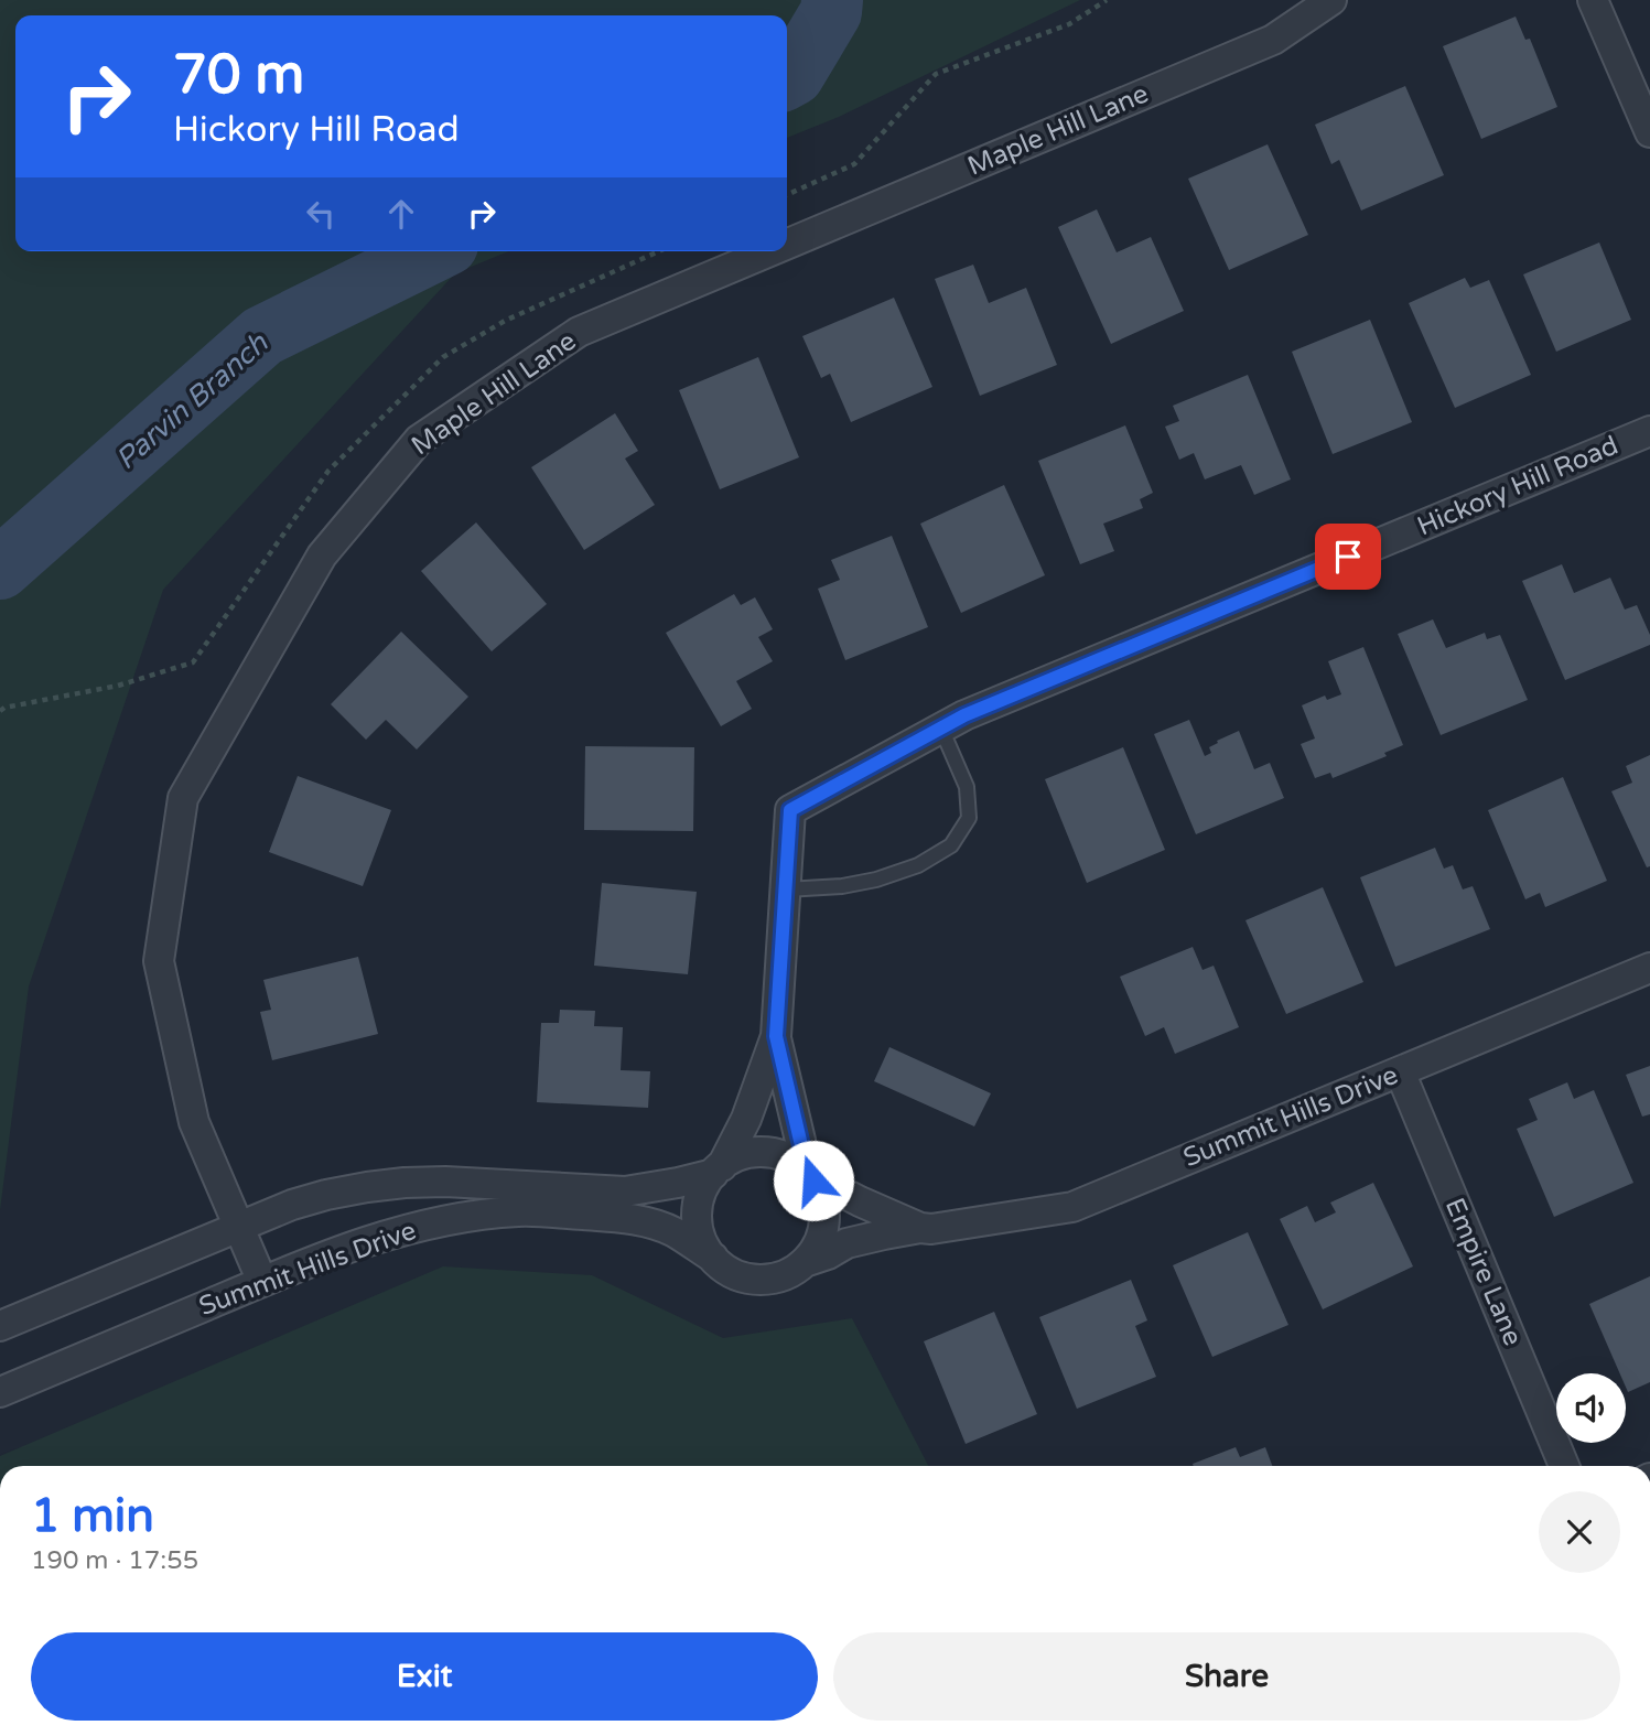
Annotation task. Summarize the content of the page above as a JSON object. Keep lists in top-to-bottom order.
{
  "streets": {
    "street": [
      "Maple Hill Lane",
      "Hickory Hill Road",
      "Summit Hills Drive",
      "Empire Lane"
    ]
  },
  "crossings": [
    ["Maple Hill Lane", "Summit Hills Drive"],
    ["Hickory Hill Road", "Summit Hills Drive"],
    ["Summit Hills Drive", "Empire Lane"]
  ],
  "water": ["Parvin Branch"],
  "page": {
    "turn": ["70 m", "Hickory Hill Road"],
    "heading": ["1 min", "190 m · 17:55"],
    "buttons": ["Exit", "Share"]
  }
}
